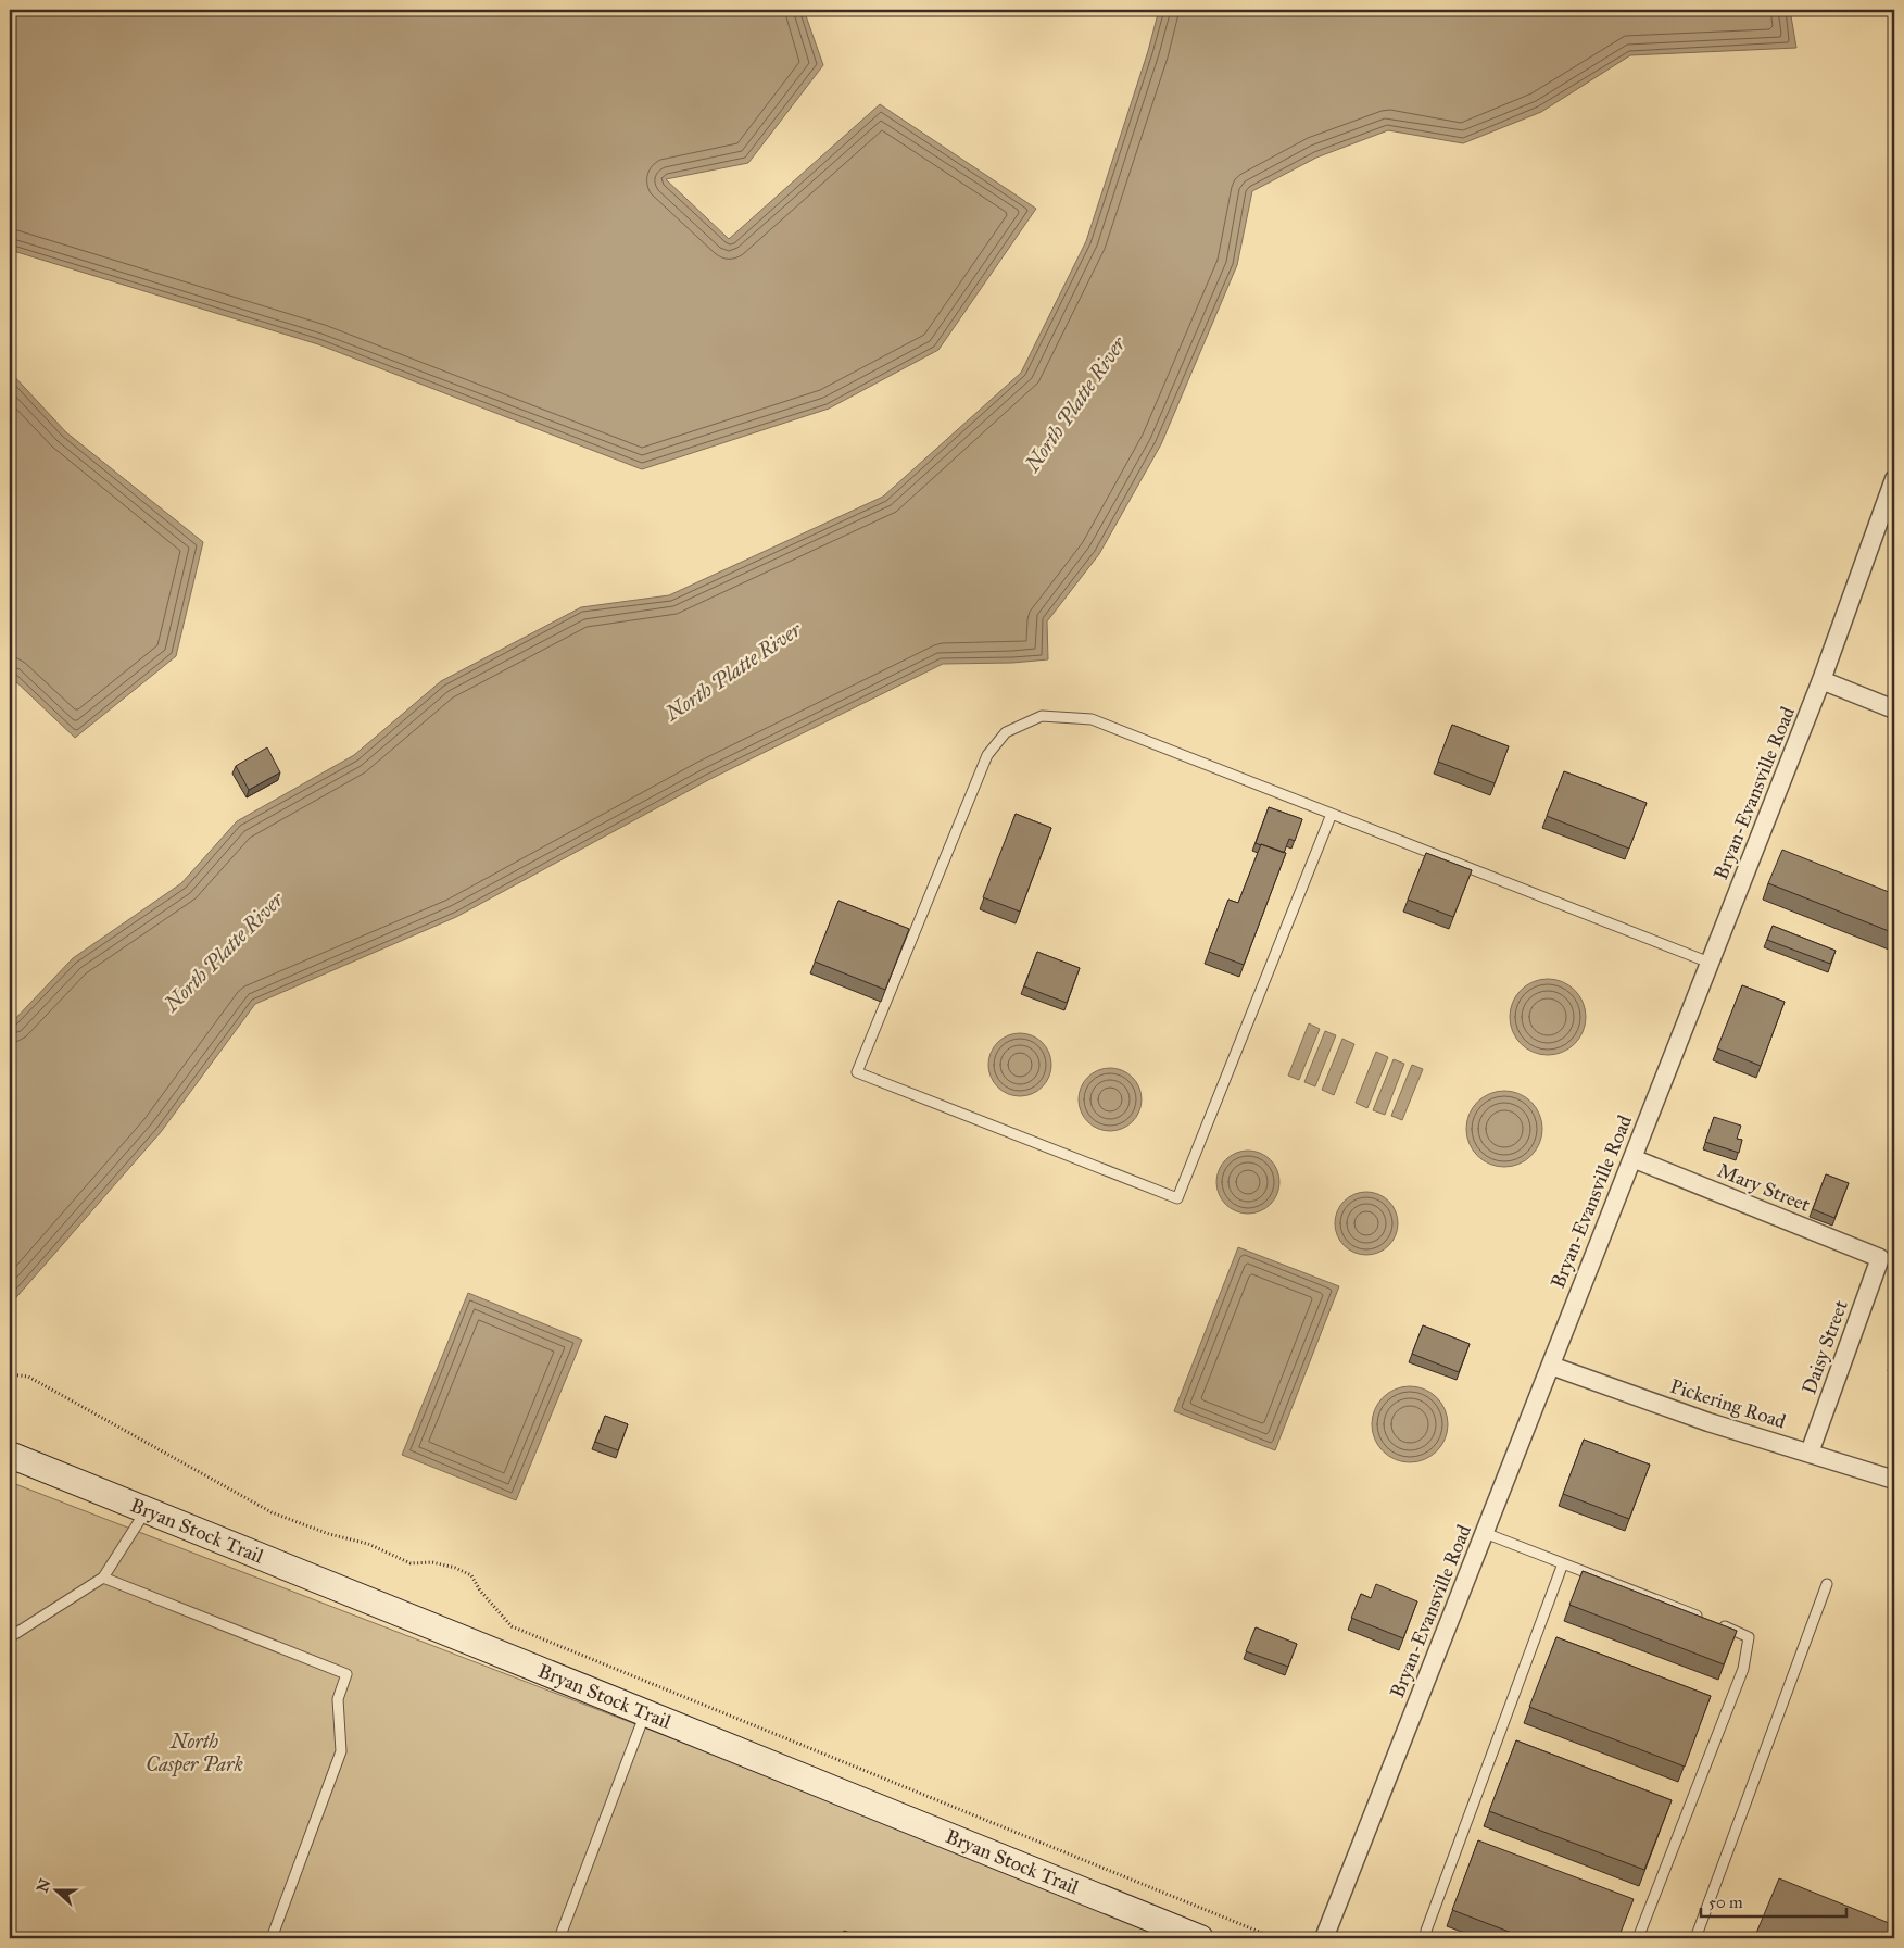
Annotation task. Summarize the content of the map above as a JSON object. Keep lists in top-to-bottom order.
{
  "streets": {
    "main road": ["Bryan Stock Trail"],
    "street": [
      "Bryan-Evansville Road",
      "Mary Street",
      "Daisy Street",
      "Pickering Road"
    ]
  },
  "crossings": [
    ["Bryan-Evansville Road", "Mary Street"],
    ["Bryan-Evansville Road", "Pickering Road"],
    ["Mary Street", "Daisy Street"],
    ["Daisy Street", "Pickering Road"]
  ],
  "water": ["North Platte River"],
  "parks": ["North Casper Park"],
  "scale_bar": "50 m",
  "north": "left"
}
